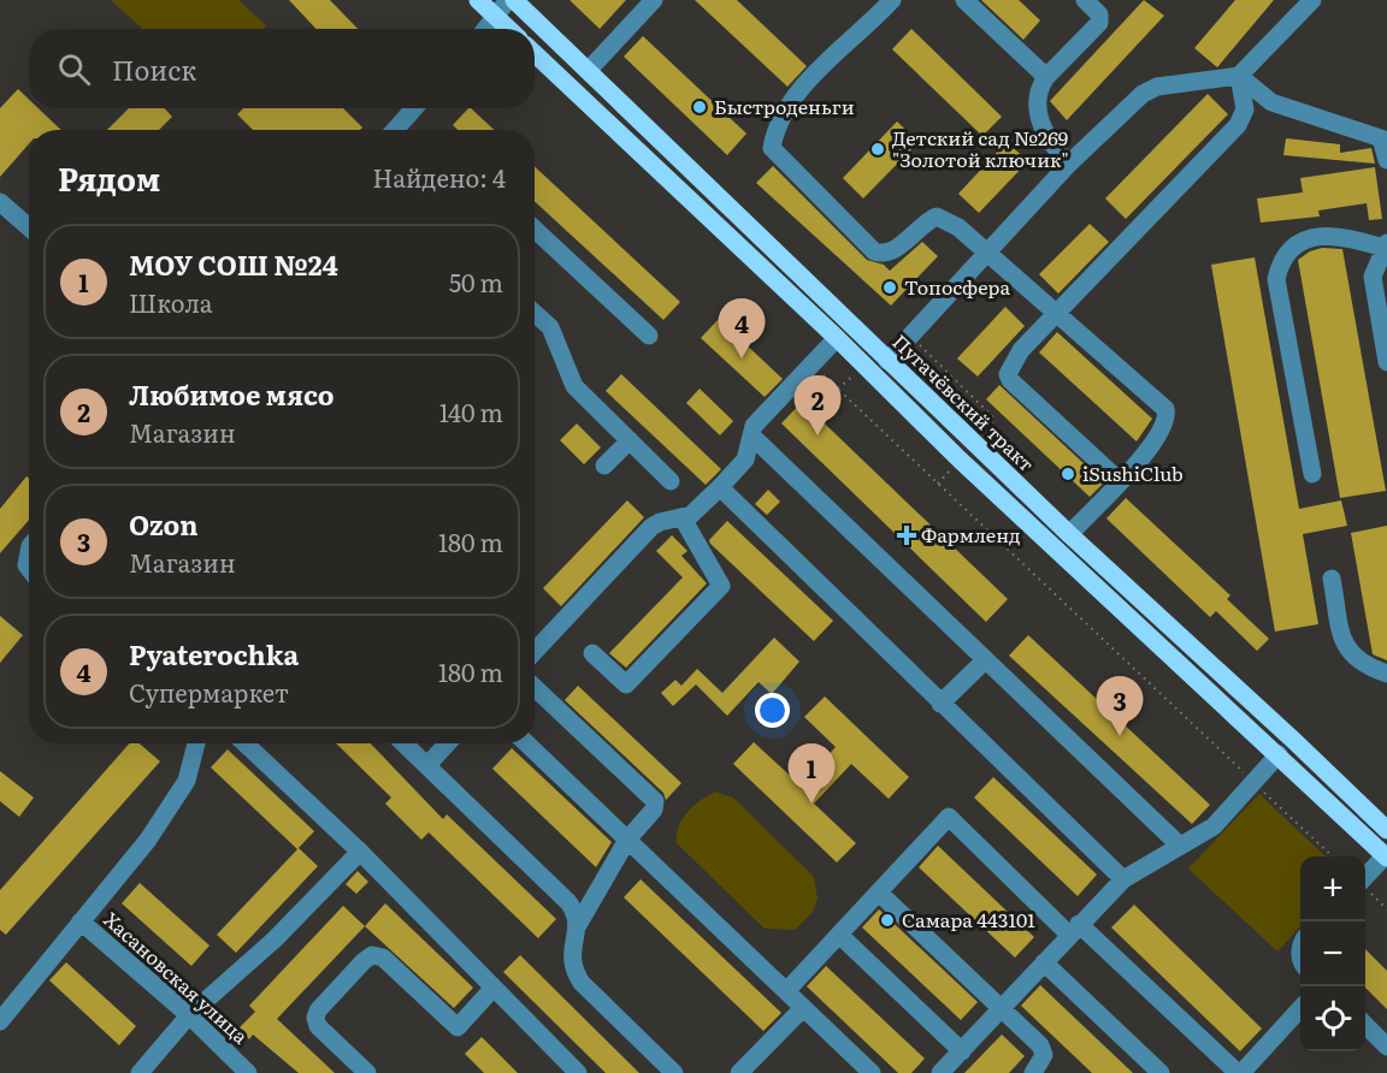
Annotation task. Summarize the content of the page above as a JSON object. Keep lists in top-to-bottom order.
{
  "streets": {
    "main road": ["Пугачёвский тракт"],
    "street": ["Хасановская улица"]
  },
  "places": {
    "other": [
      "Быстроденьги",
      "Детский сад №269 \"Золотой ключик\"",
      "Топосфера",
      "iSushiClub",
      "Самара 443101"
    ],
    "health": ["Фармленд"]
  },
  "page": {
    "search": "Поиск",
    "heading": ["Рядом", "Найдено: 4"],
    "list": [
      {
        "mark": "1",
        "name": "МОУ СОШ №24",
        "note": "Школа",
        "value": "50 m"
      },
      {
        "mark": "2",
        "name": "Любимое мясо",
        "note": "Магазин",
        "value": "140 m"
      },
      {
        "mark": "3",
        "name": "Ozon",
        "note": "Магазин",
        "value": "180 m"
      },
      {
        "mark": "4",
        "name": "Pyaterochka",
        "note": "Супермаркет",
        "value": "180 m"
      }
    ],
    "pins": [
      "4",
      "2",
      "3",
      "1"
    ],
    "map_buttons": ["+", "−"]
  }
}
